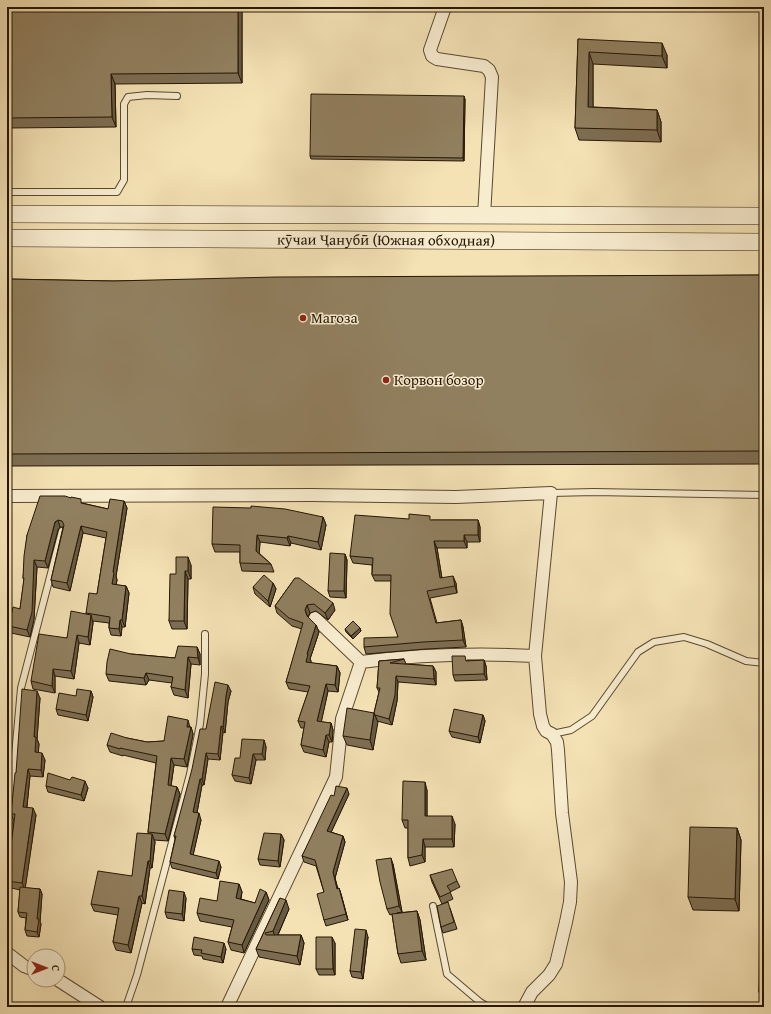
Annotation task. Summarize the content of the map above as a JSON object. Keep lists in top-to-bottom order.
{
  "streets": {
    "main road": ["кӯчаи Ҷанубӣ (Южная обходная)"]
  },
  "places": ["Магоза", "Корвон бозор"],
  "north": "right"
}
